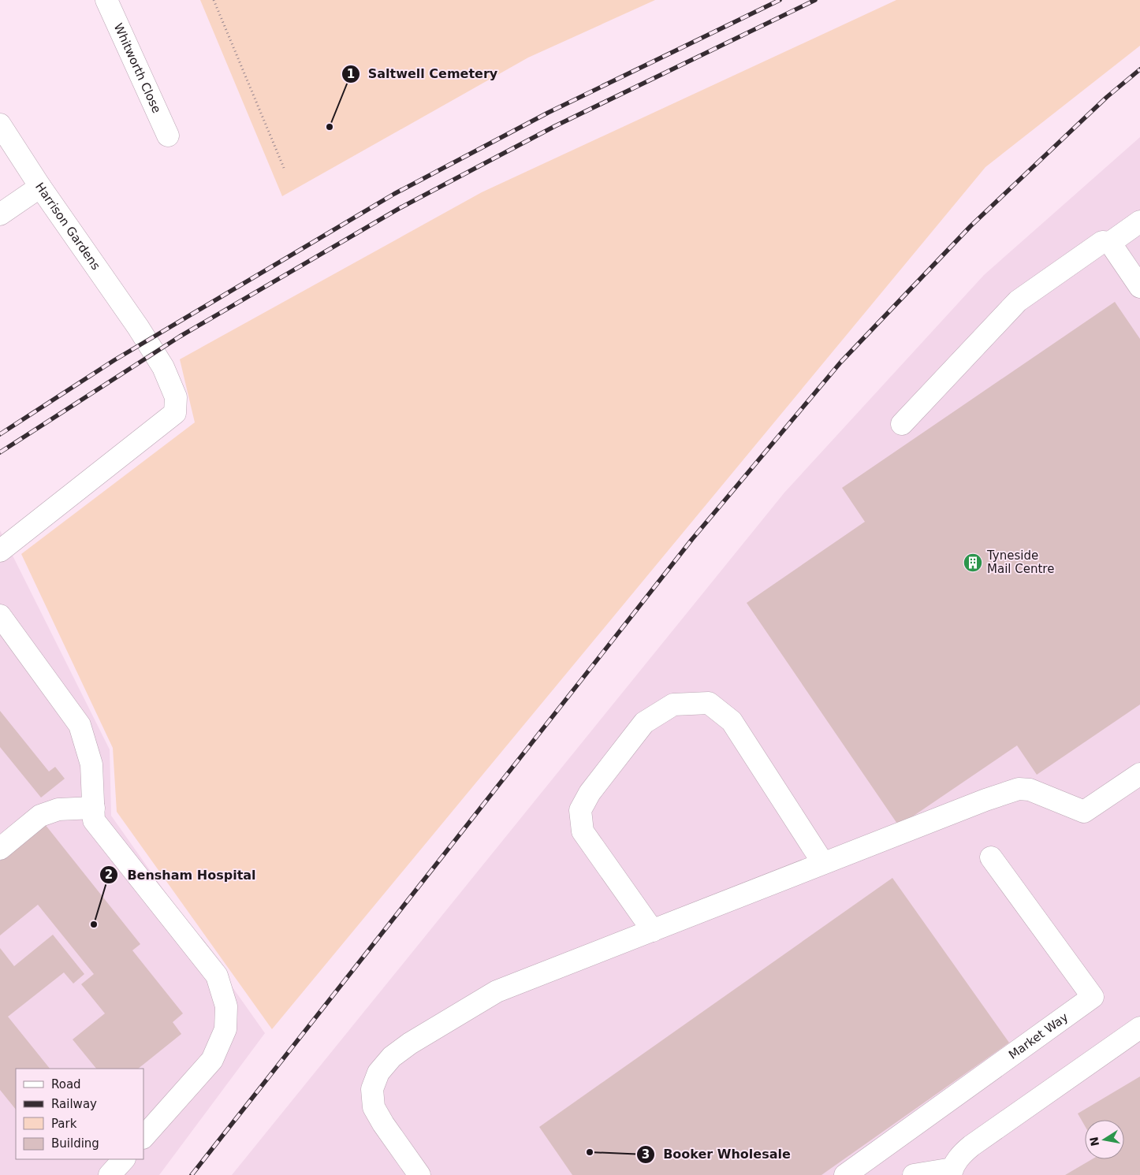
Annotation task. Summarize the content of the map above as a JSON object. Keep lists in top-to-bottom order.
{
  "streets": {
    "street": ["Whitworth Close", "Harrison Gardens", "Market Way"]
  },
  "places": {
    "other": ["Saltwell Cemetery", "Bensham Hospital", "Booker Wholesale"],
    "building": ["Tyneside Mail Centre"]
  },
  "legend": [
    "Road",
    "Railway",
    "Park",
    "Building"
  ],
  "north": "left"
}
